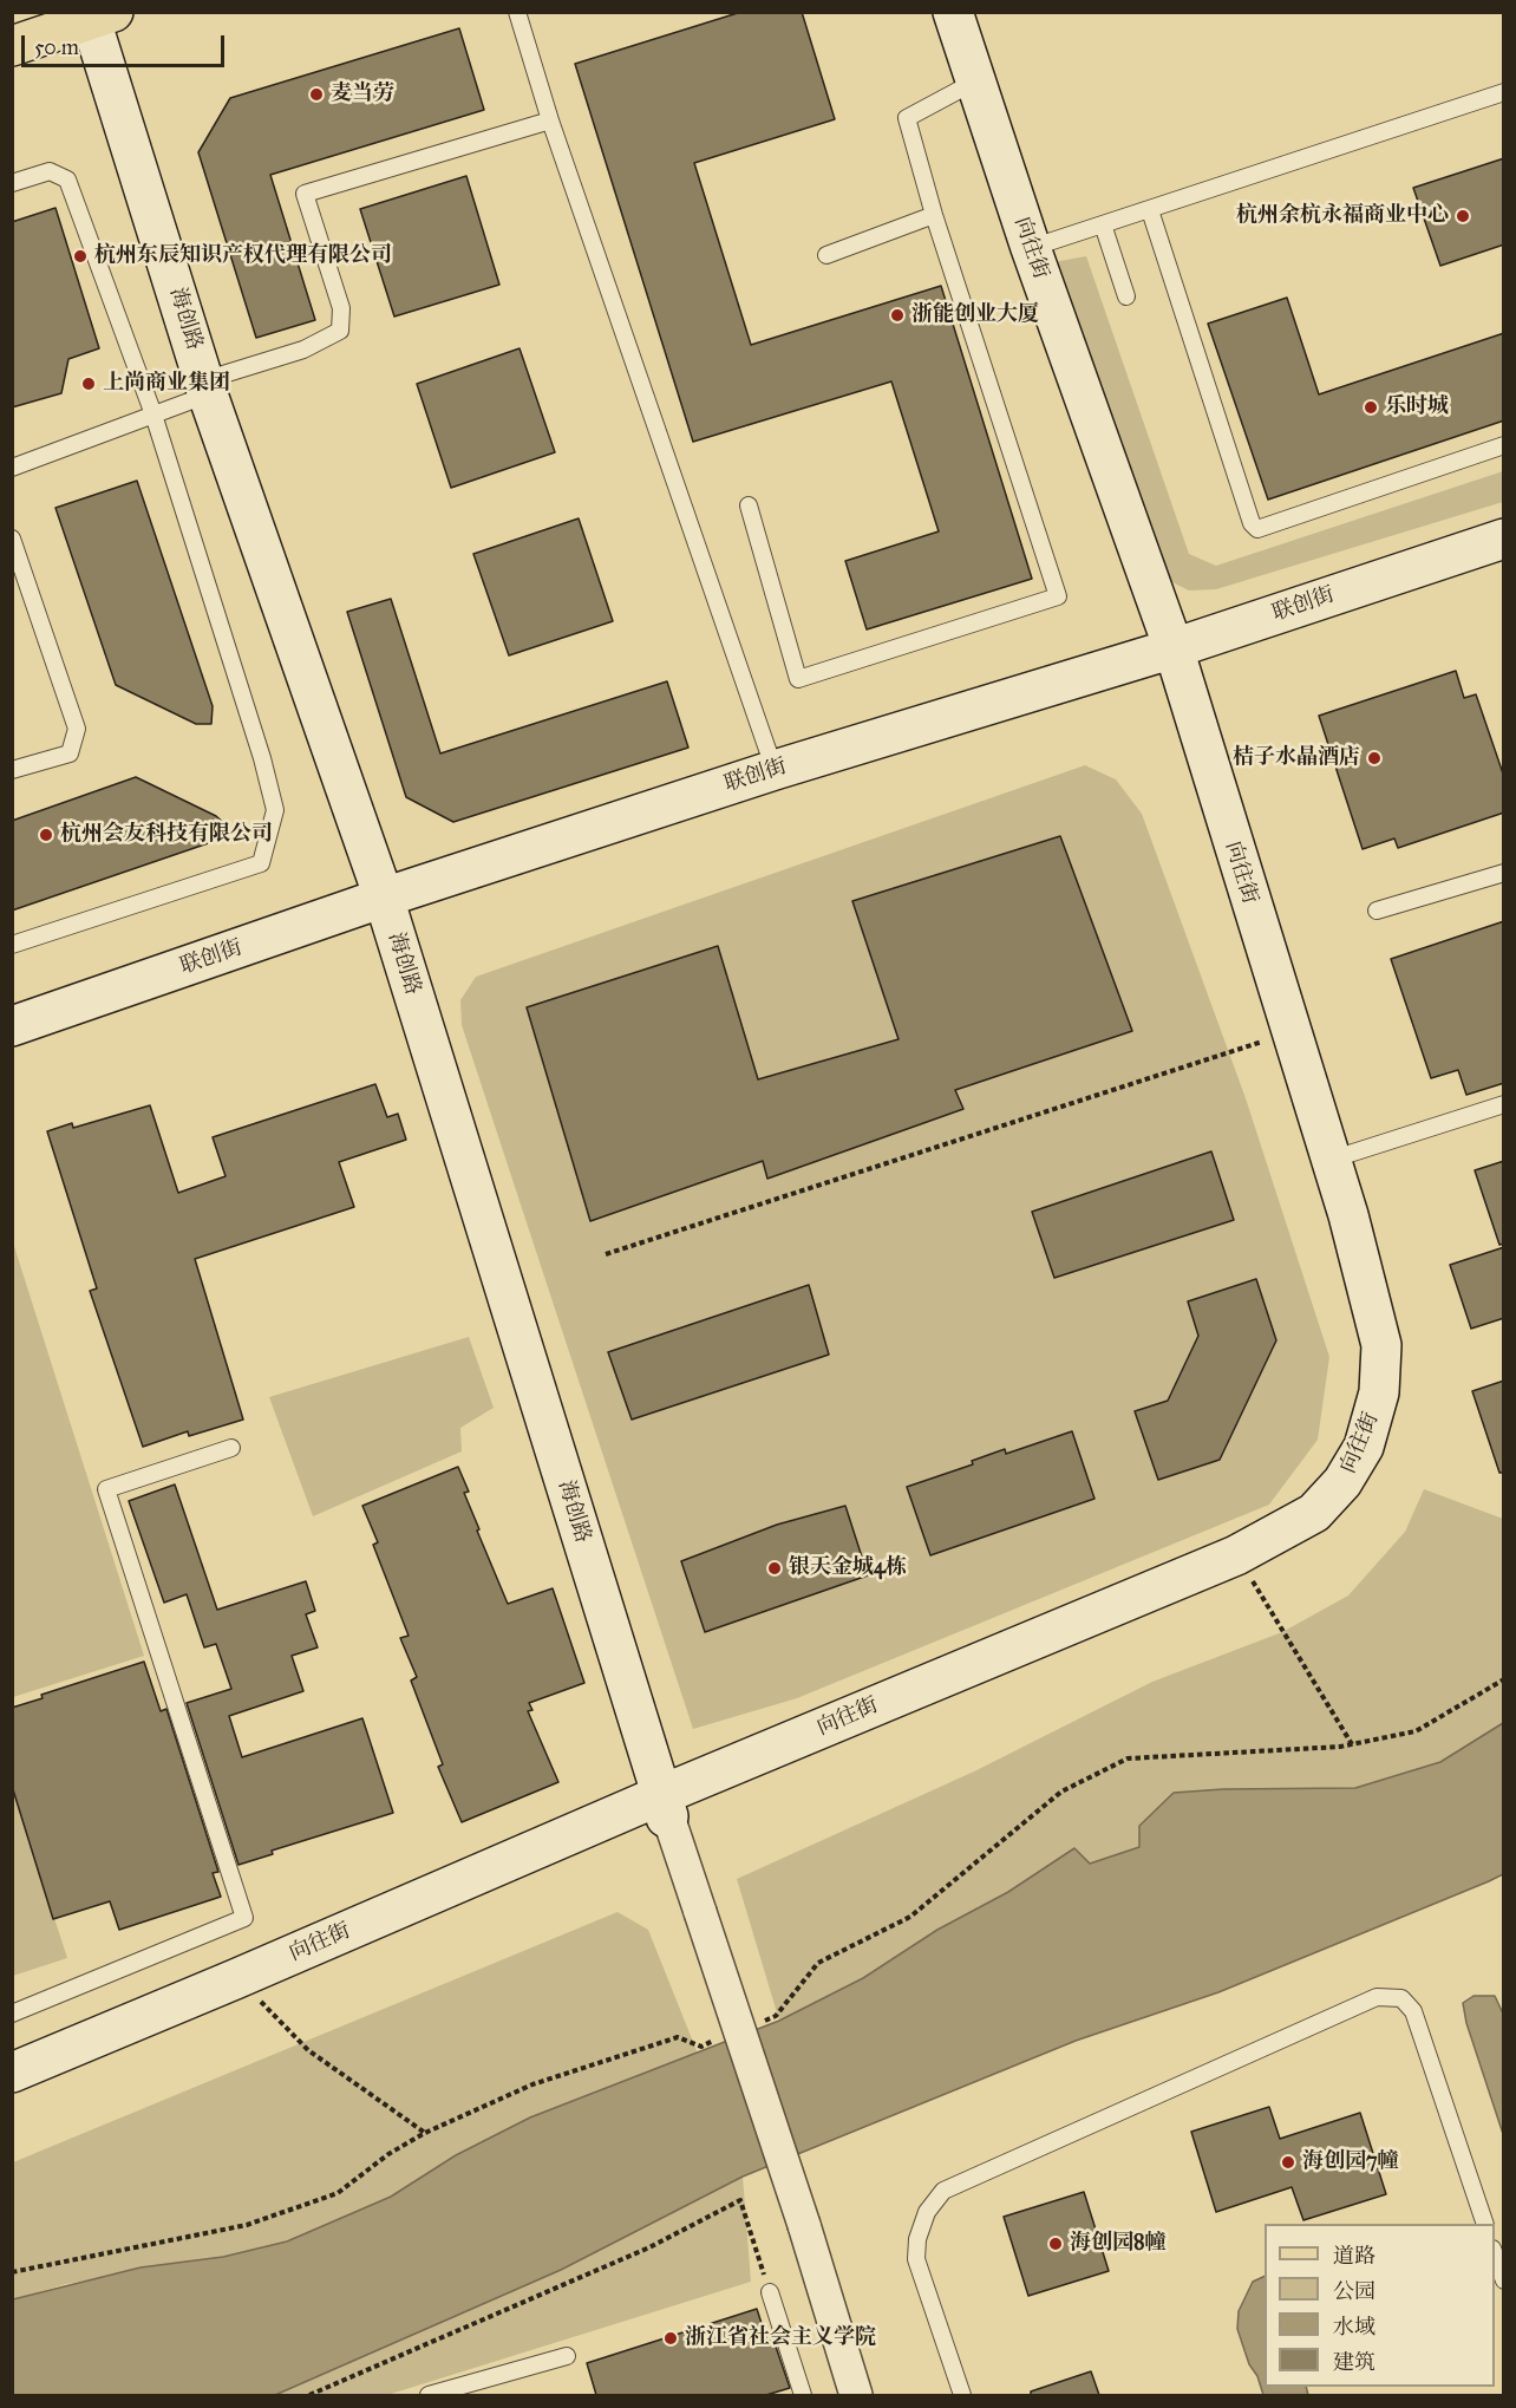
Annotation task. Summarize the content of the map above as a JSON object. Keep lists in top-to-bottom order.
{
  "streets": {
    "street": ["向往街", "海创路", "联创街"]
  },
  "crossings": [
    ["向往街", "海创路"],
    ["向往街", "联创街"],
    ["海创路", "联创街"]
  ],
  "places": [
    "麦当劳",
    "杭州余杭永福商业中心",
    "杭州东辰知识产权代理有限公司",
    "浙能创业大厦",
    "上尚商业集团",
    "乐时城",
    "桔子水晶酒店",
    "杭州会友科技有限公司",
    "银天金城4栋",
    "海创园7幢",
    "海创园8幢",
    "浙江省社会主义学院"
  ],
  "legend": [
    "道路",
    "公园",
    "水域",
    "建筑"
  ],
  "scale_bar": "50 m"
}
